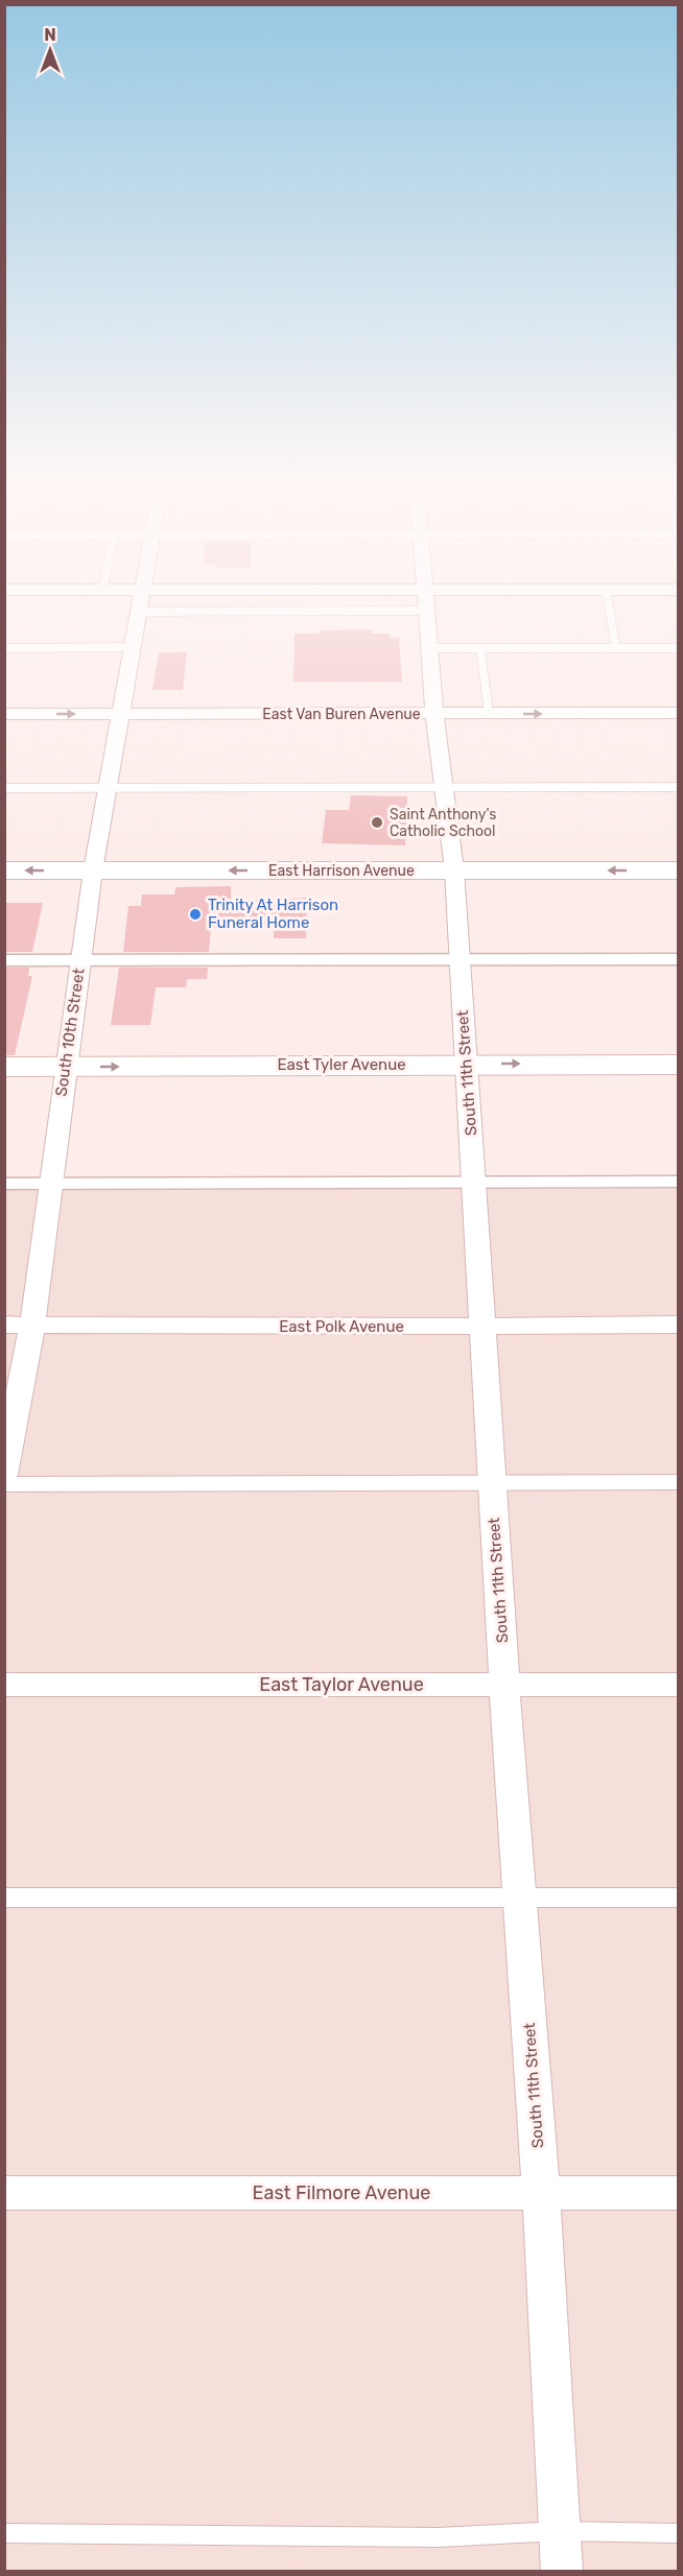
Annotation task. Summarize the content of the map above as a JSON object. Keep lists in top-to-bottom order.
{
  "streets": {
    "main road": ["East Harrison Avenue", "East Tyler Avenue"],
    "street": [
      "East Van Buren Avenue",
      "South 10th Street",
      "South 11th Street",
      "East Polk Avenue",
      "East Taylor Avenue",
      "East Filmore Avenue"
    ]
  },
  "crossings": [
    ["East Van Buren Avenue", "South 10th Street"],
    ["East Van Buren Avenue", "South 11th Street"],
    ["East Harrison Avenue", "South 10th Street"],
    ["East Harrison Avenue", "South 11th Street"],
    ["South 10th Street", "East Tyler Avenue"],
    ["South 10th Street", "East Polk Avenue"],
    ["East Tyler Avenue", "South 11th Street"],
    ["South 11th Street", "East Polk Avenue"],
    ["South 11th Street", "East Taylor Avenue"],
    ["South 11th Street", "East Filmore Avenue"]
  ],
  "one_way": ["East Van Buren Avenue", "East Harrison Avenue", "East Tyler Avenue"],
  "places": ["Saint Anthony's Catholic School", "Trinity At Harrison Funeral Home"],
  "north": "top"
}
